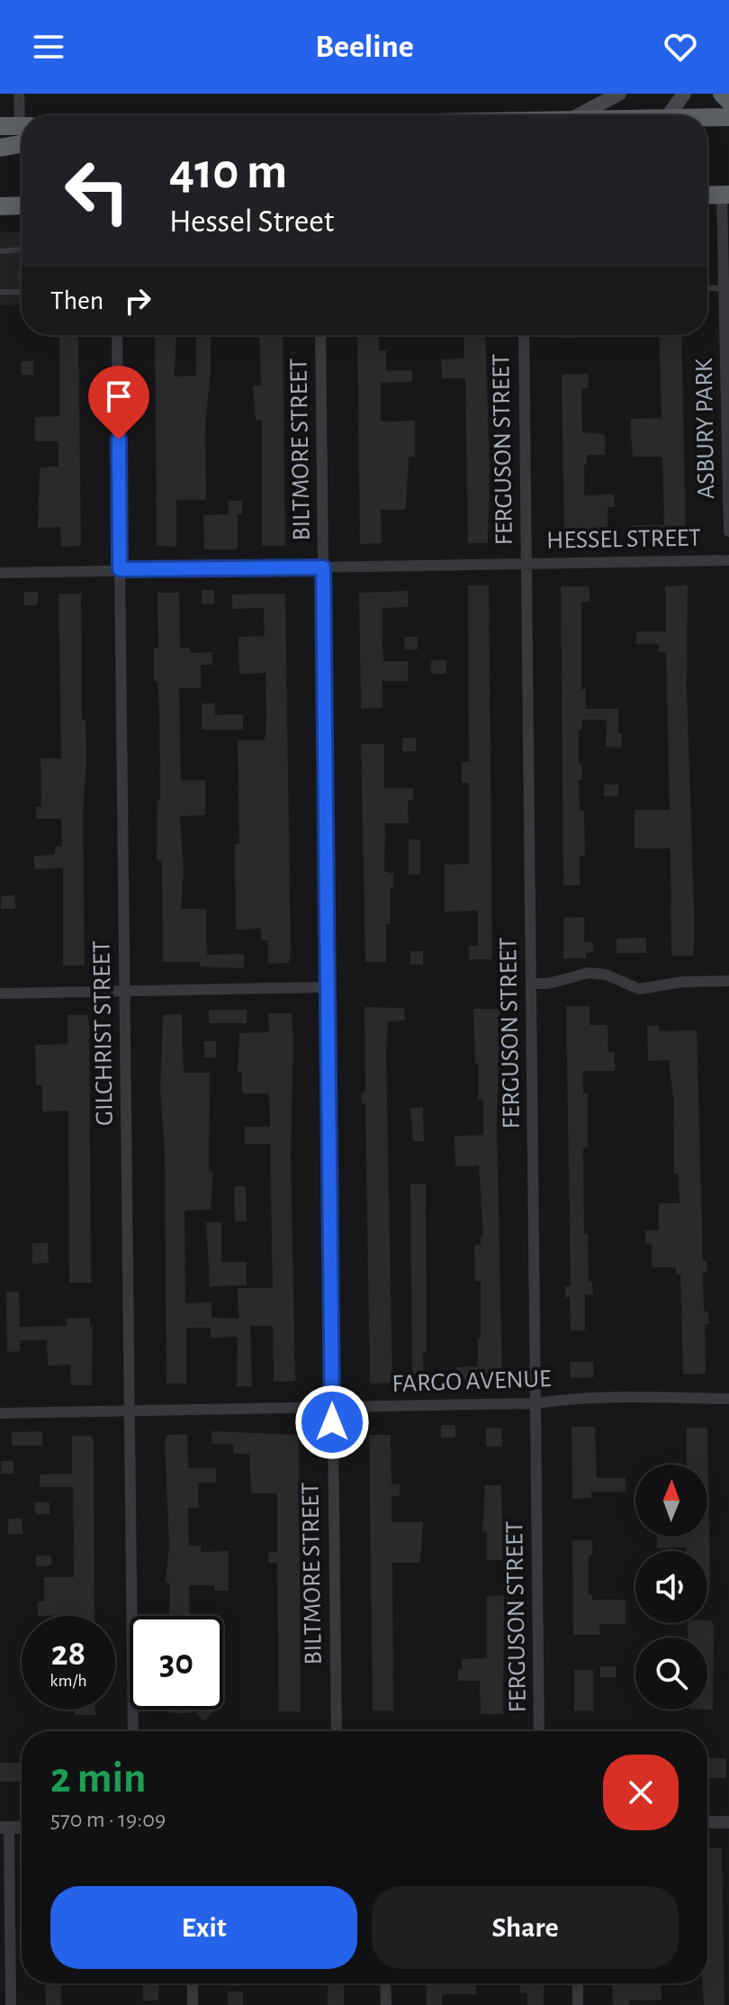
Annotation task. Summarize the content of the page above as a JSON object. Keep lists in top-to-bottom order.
{
  "streets": {
    "street": [
      "ASBURY PARK",
      "BILTMORE STREET",
      "FERGUSON STREET",
      "HESSEL STREET",
      "GILCHRIST STREET",
      "FARGO AVENUE"
    ]
  },
  "crossings": [
    ["BILTMORE STREET", "HESSEL STREET"],
    ["BILTMORE STREET", "FARGO AVENUE"],
    ["FERGUSON STREET", "HESSEL STREET"],
    ["FERGUSON STREET", "FARGO AVENUE"],
    ["HESSEL STREET", "GILCHRIST STREET"],
    ["GILCHRIST STREET", "FARGO AVENUE"]
  ],
  "north": "top",
  "page": {
    "header": "Beeline",
    "turn": ["410 m", "Hessel Street"],
    "then": "Then",
    "speed": "28 km/h",
    "limit": "30",
    "heading": ["2 min", "570 m · 19:09"],
    "buttons": ["Exit", "Share"]
  }
}
